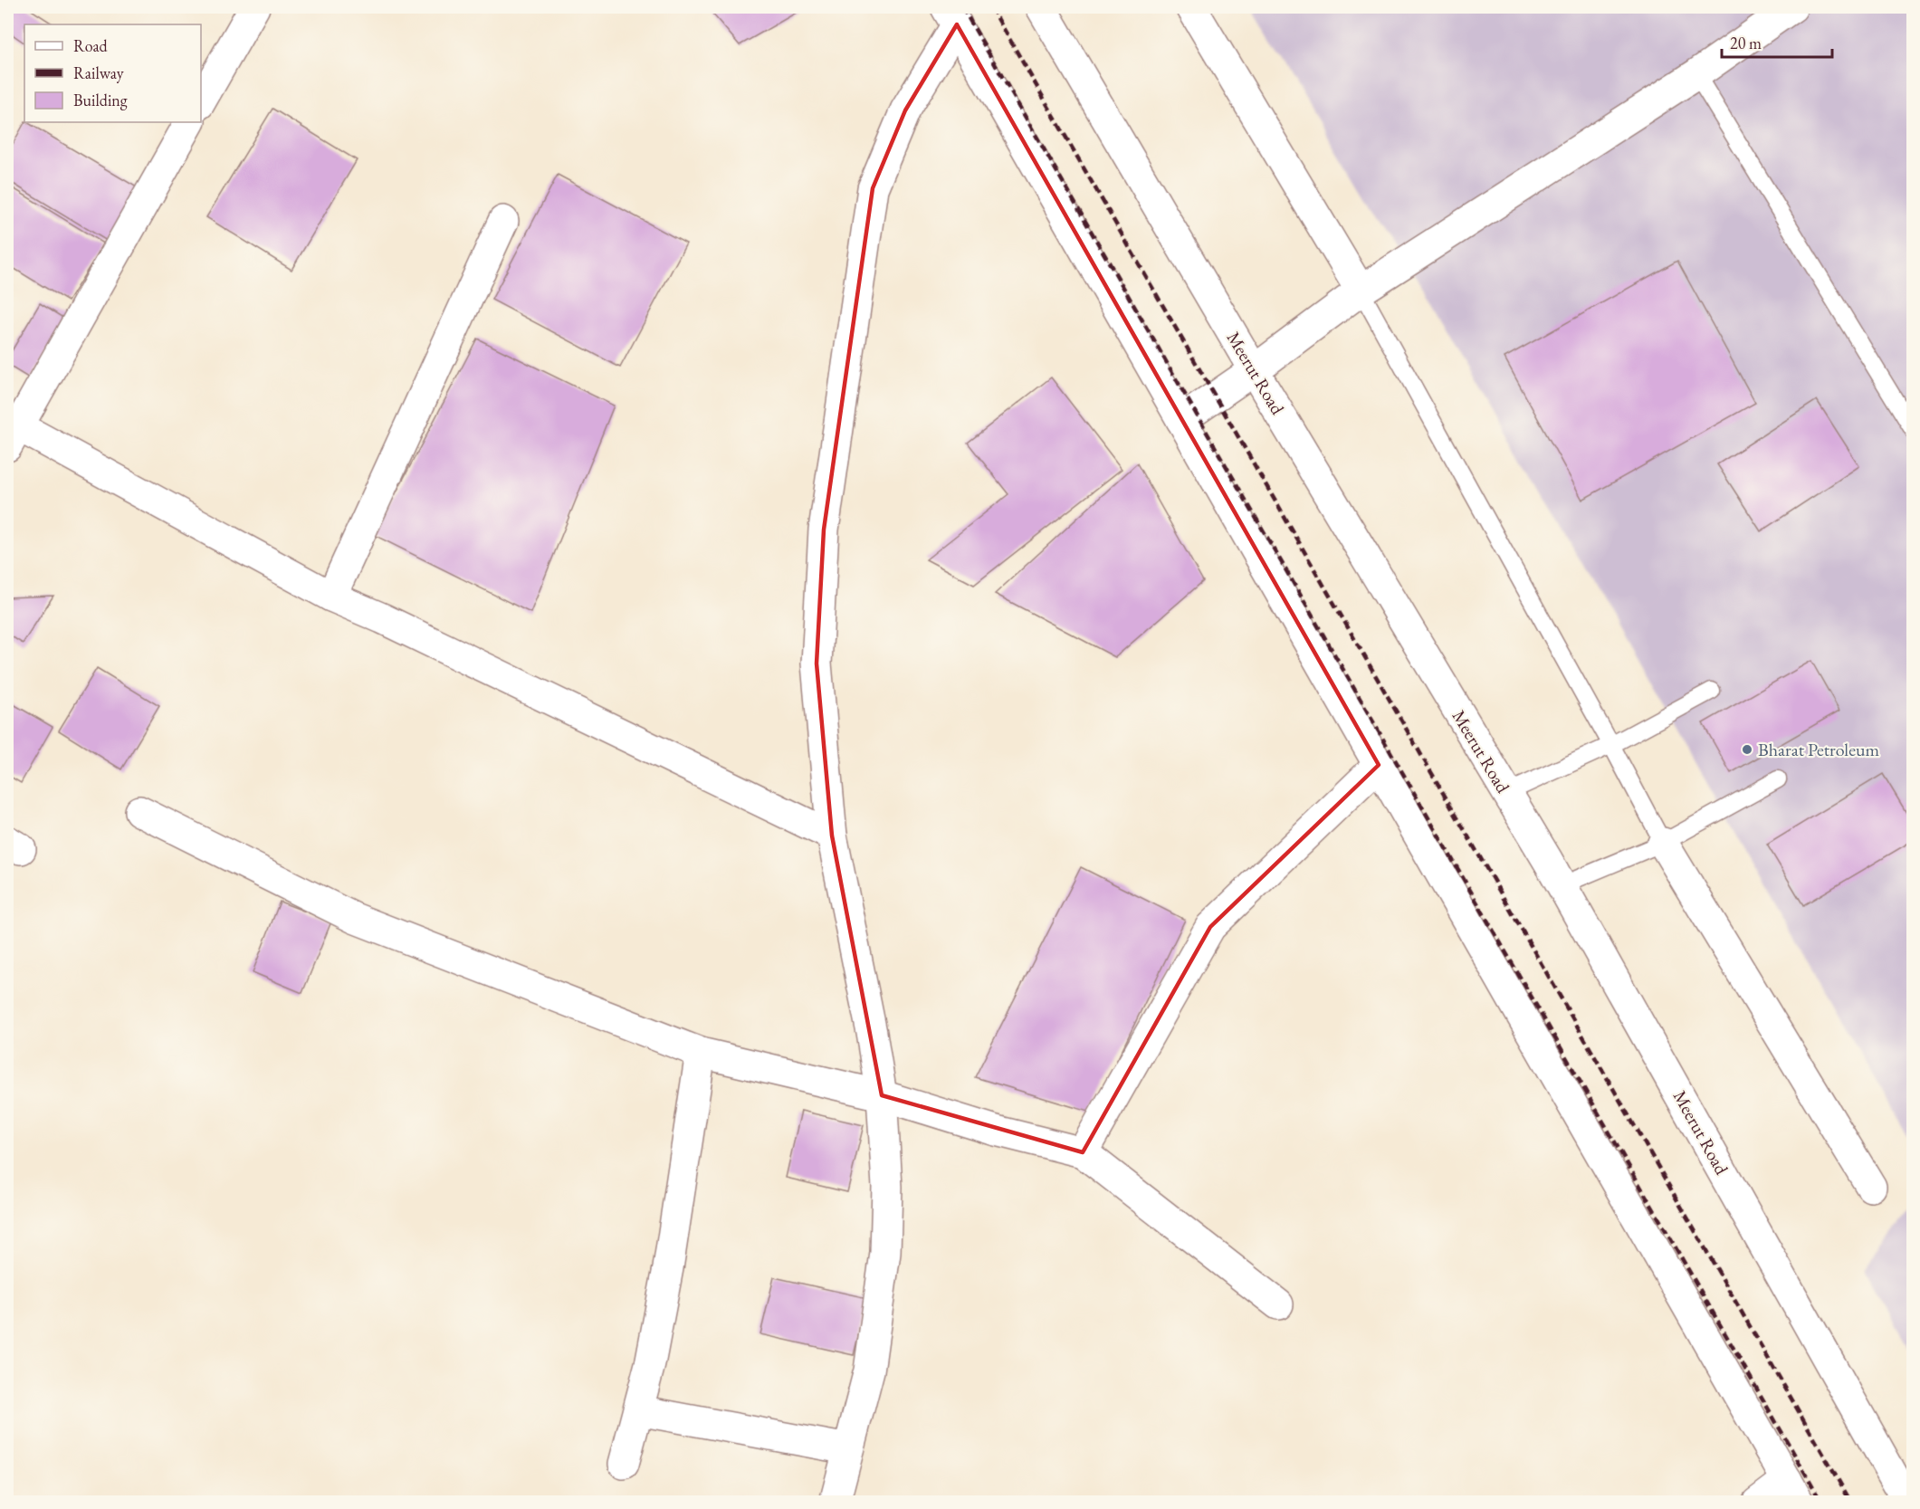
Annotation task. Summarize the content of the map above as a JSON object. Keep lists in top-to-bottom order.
{
  "streets": {
    "street": ["Meerut Road"]
  },
  "places": ["Bharat Petroleum"],
  "legend": ["Road", "Railway", "Building"],
  "scale_bar": "20 m"
}
